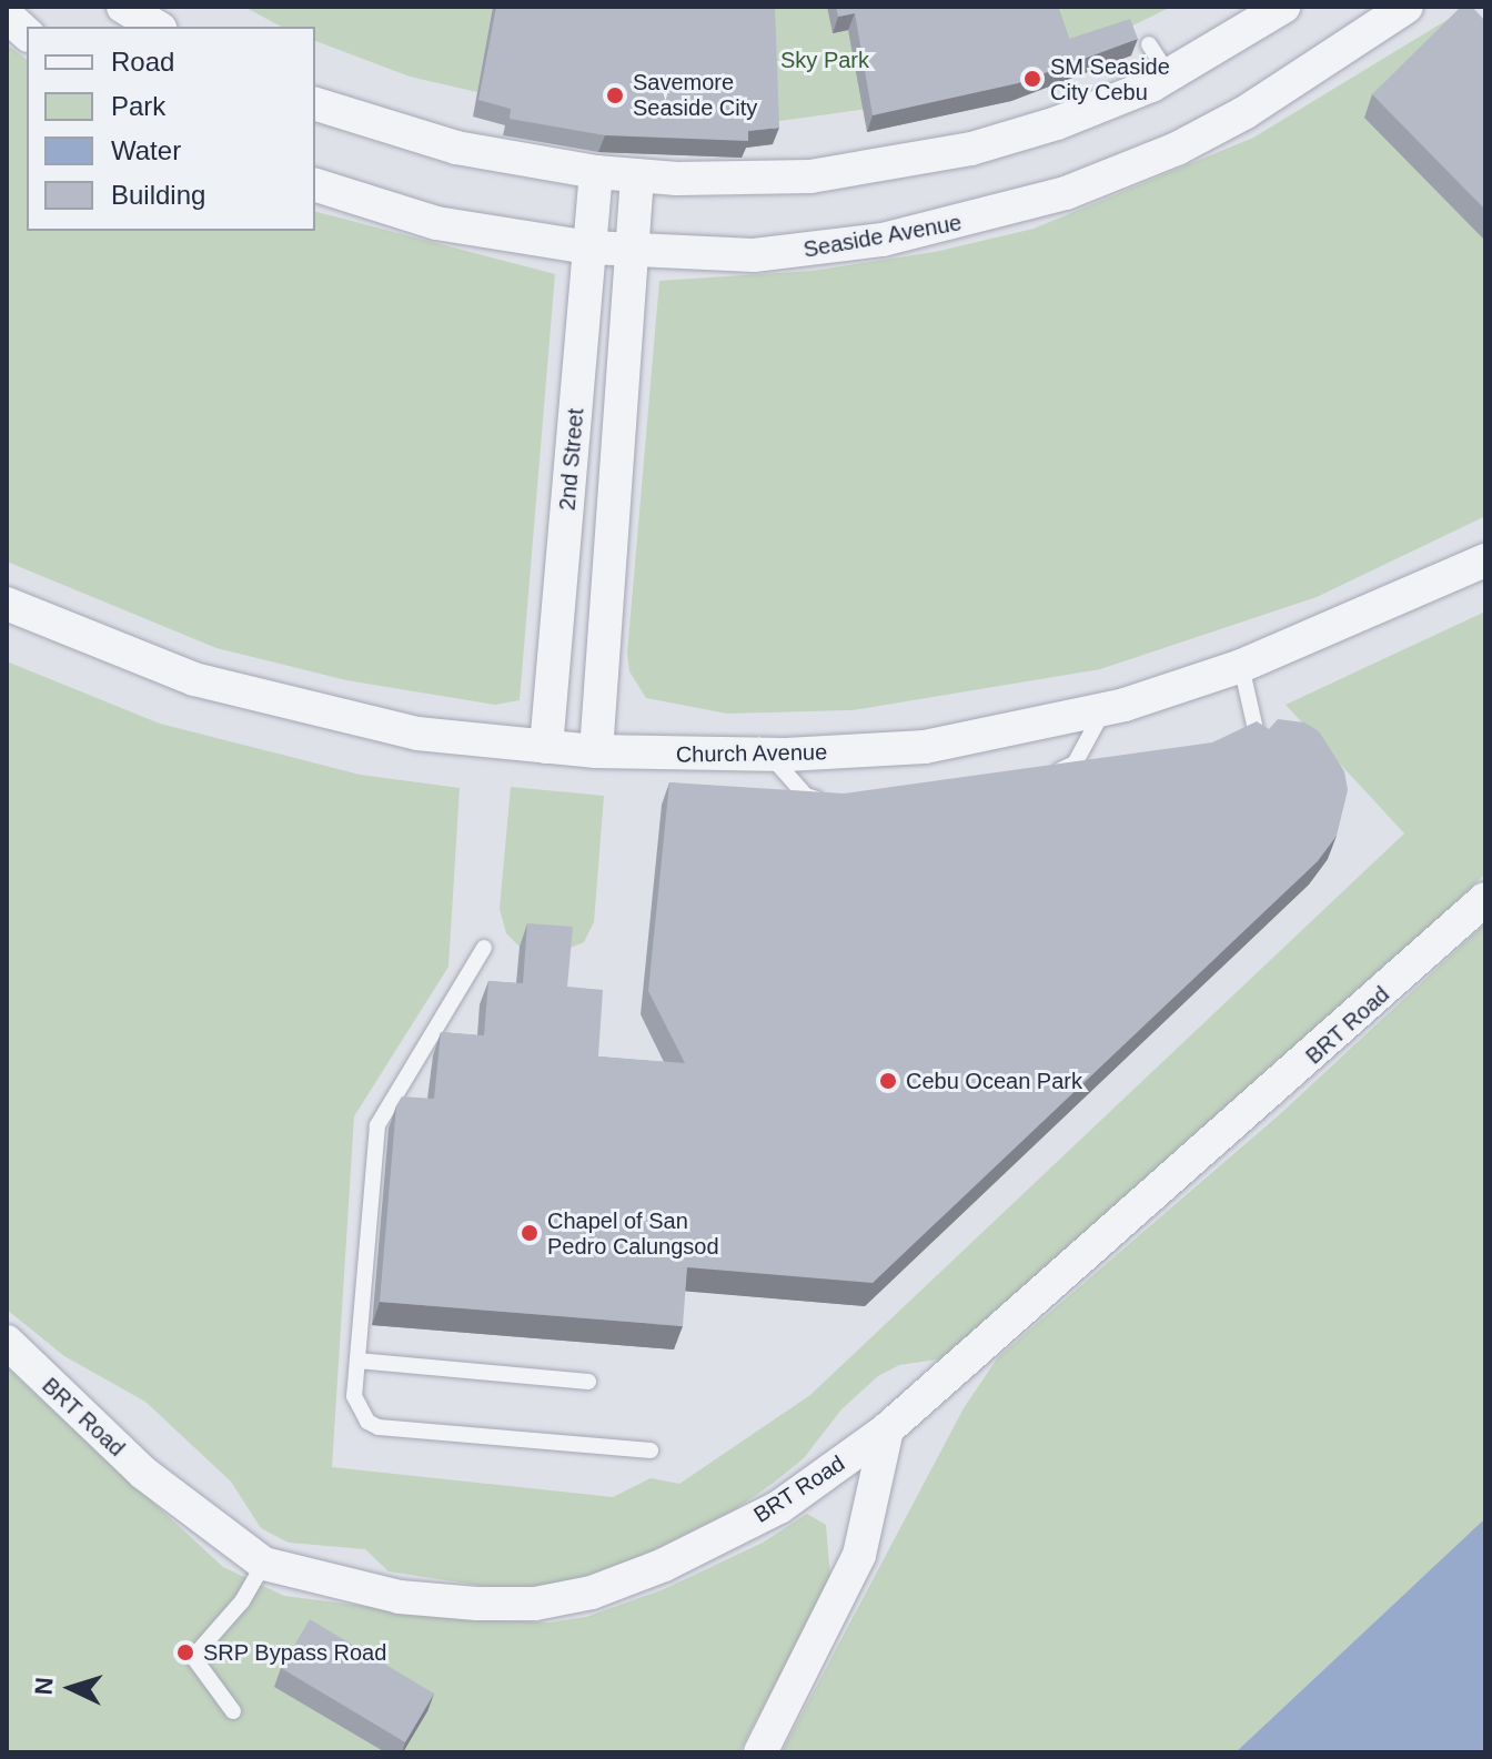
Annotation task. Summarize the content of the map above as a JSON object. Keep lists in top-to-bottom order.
{
  "streets": {
    "street": [
      "Seaside Avenue",
      "2nd Street",
      "Church Avenue",
      "BRT Road"
    ]
  },
  "crossings": [
    ["Seaside Avenue", "2nd Street"],
    ["2nd Street", "Church Avenue"]
  ],
  "parks": ["Sky Park"],
  "places": [
    "SM Seaside City Cebu",
    "Savemore Seaside City",
    "Cebu Ocean Park",
    "Chapel of San Pedro Calungsod",
    "SRP Bypass Road"
  ],
  "legend": [
    "Road",
    "Park",
    "Water",
    "Building"
  ],
  "north": "left"
}
